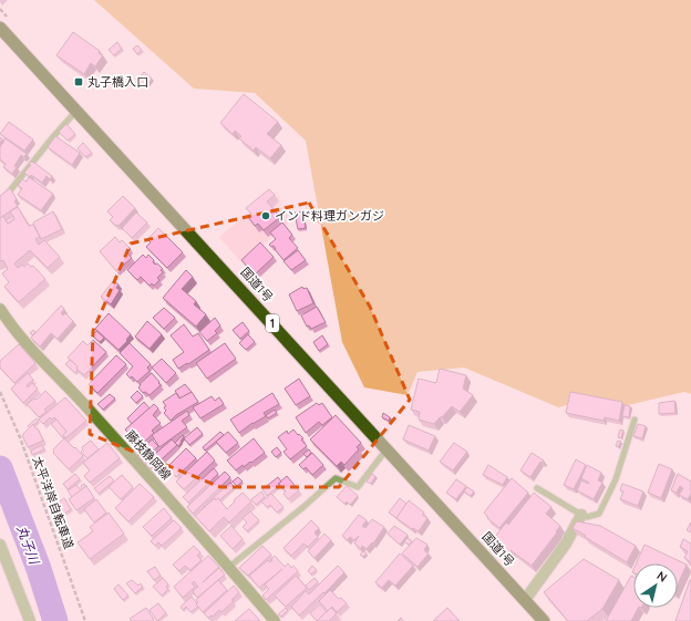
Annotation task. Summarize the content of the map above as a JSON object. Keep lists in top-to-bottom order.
{
  "streets": {
    "highway": ["国道1号", "1"],
    "main road": ["藤枝静岡線"],
    "path": ["太平洋岸自転車道"]
  },
  "water": ["丸子川"],
  "places": {
    "transit": ["丸子橋入口"],
    "other": ["インド料理ガンガジ"]
  },
  "north": "top right"
}
